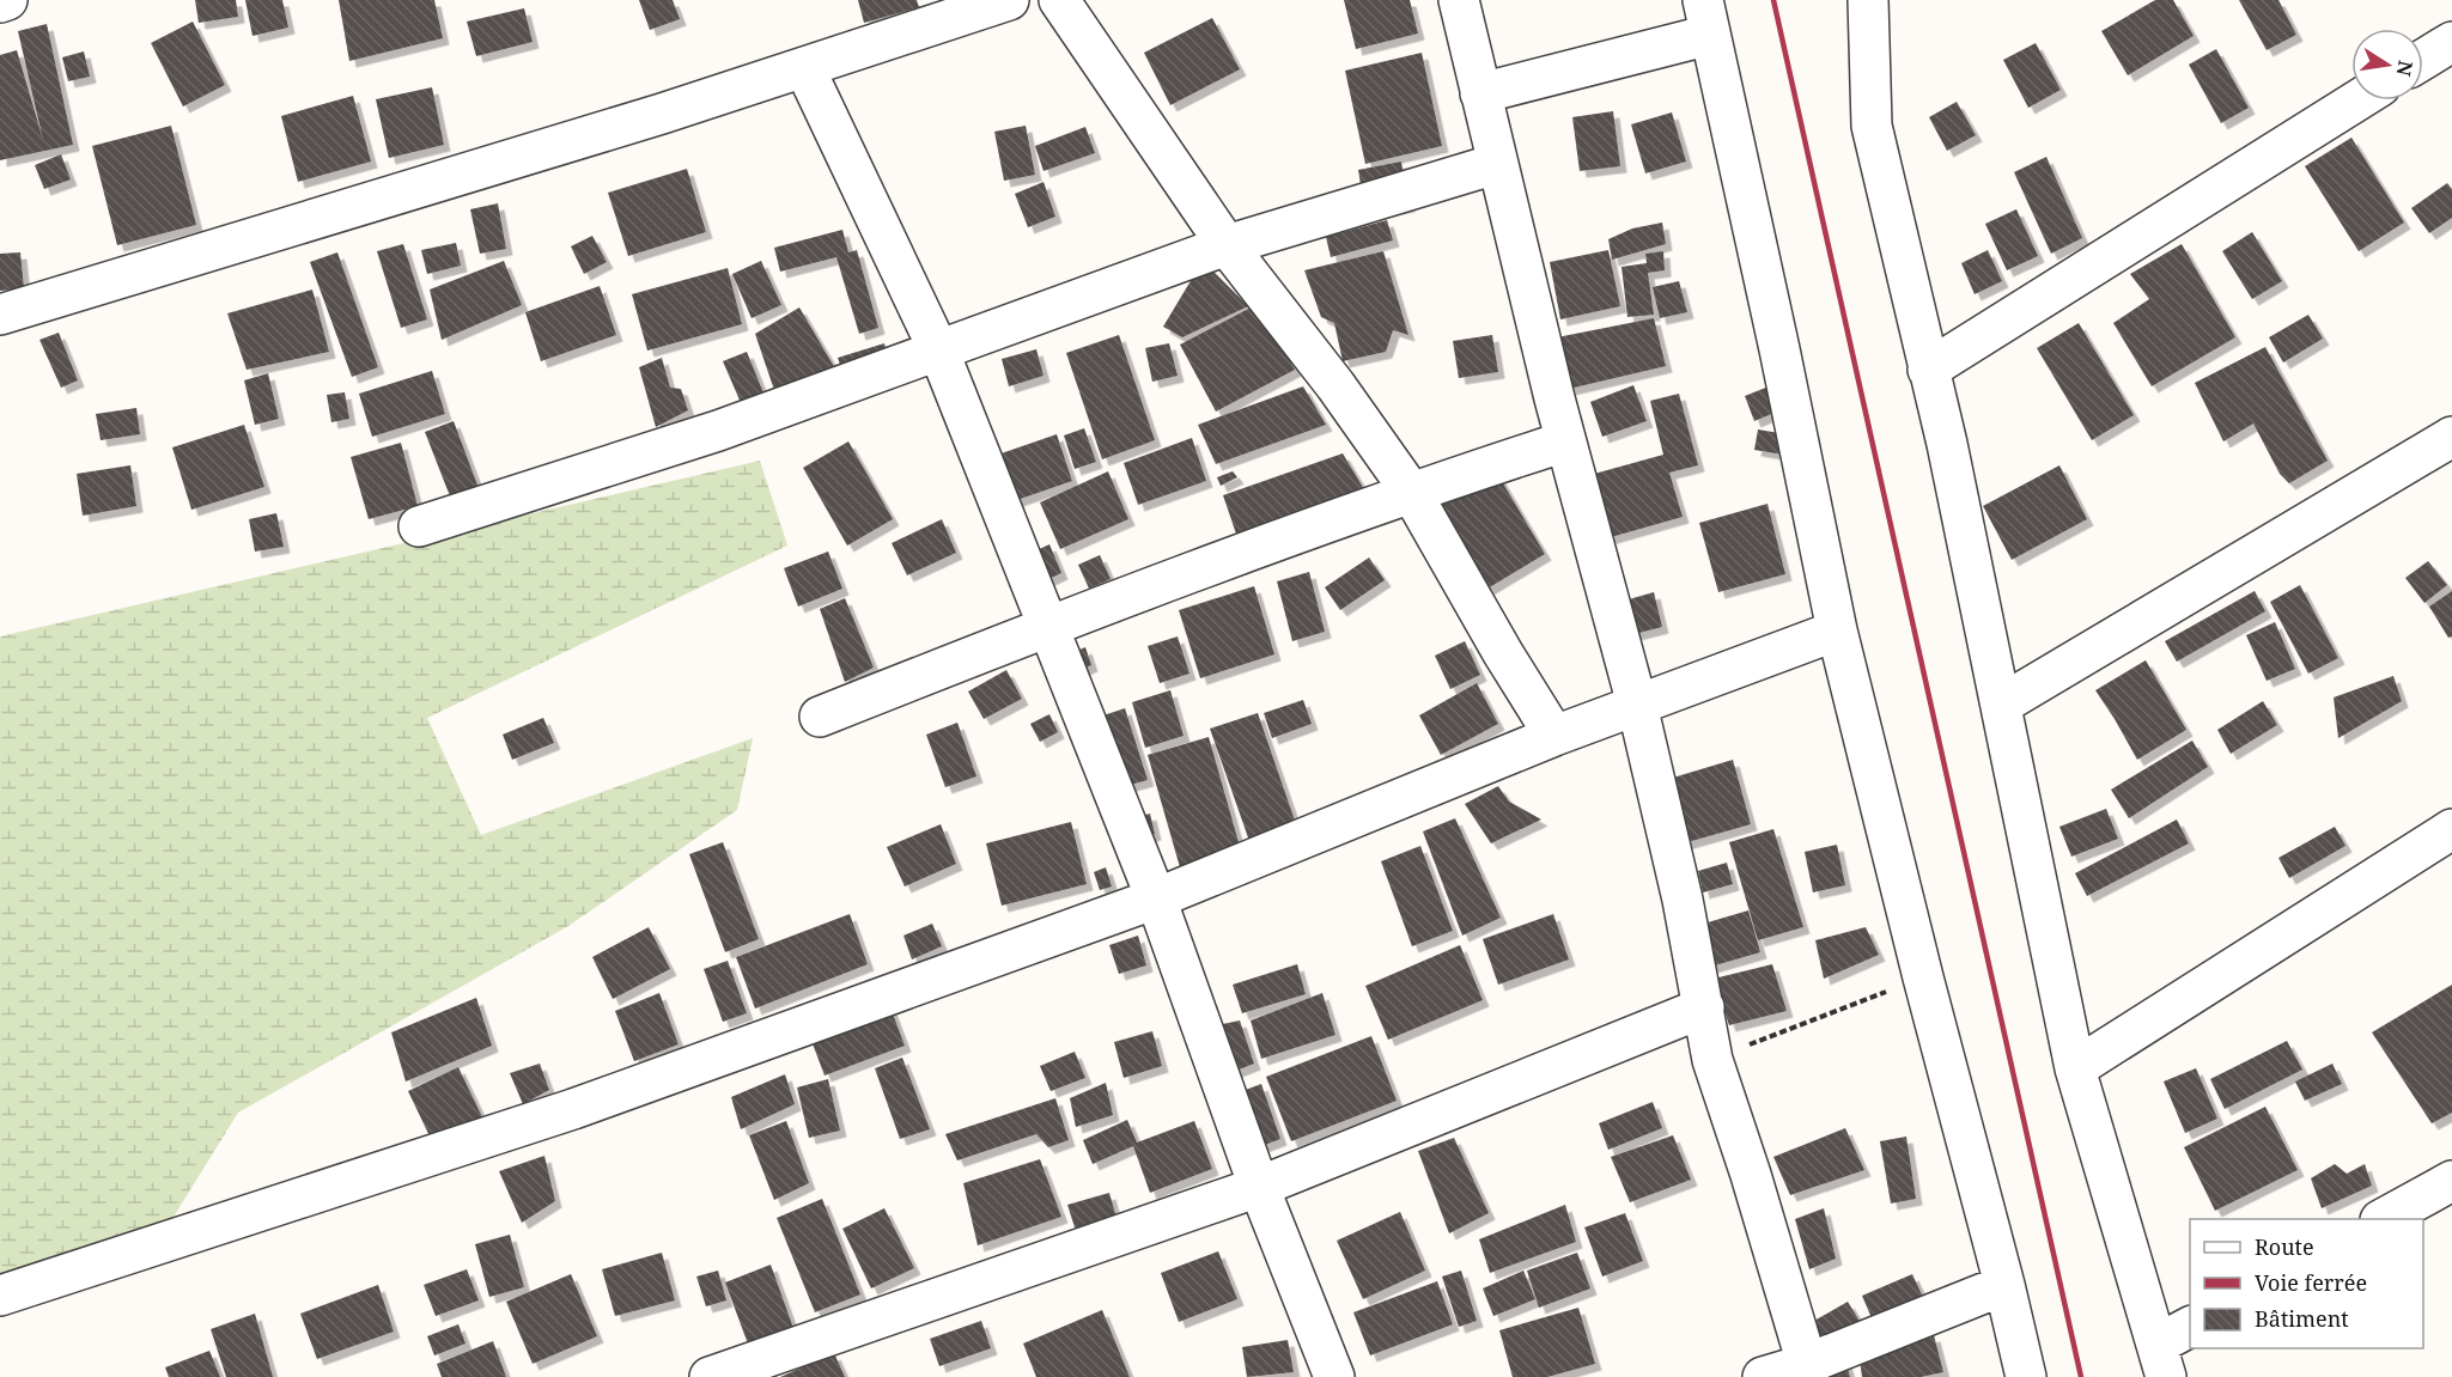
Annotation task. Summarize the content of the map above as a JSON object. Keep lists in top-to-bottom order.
{
  "legend": ["Route", "Voie ferrée", "Bâtiment"],
  "north": "right"
}
